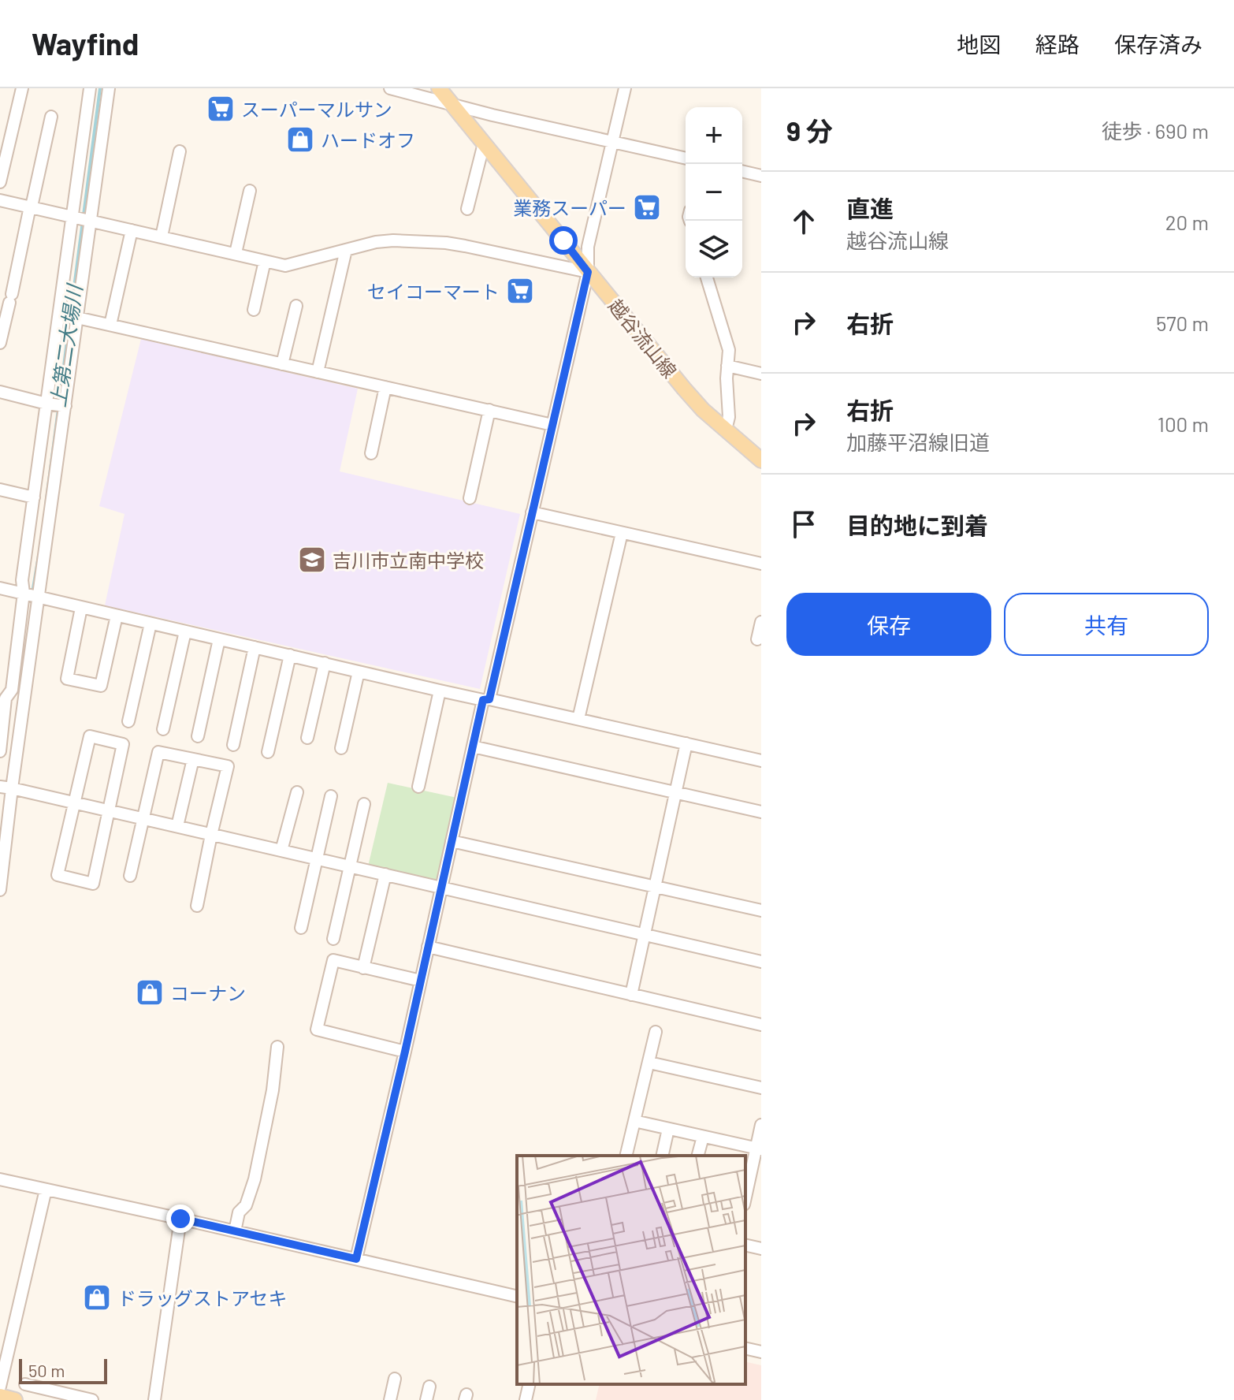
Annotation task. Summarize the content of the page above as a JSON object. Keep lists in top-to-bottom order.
{
  "streets": {
    "main road": ["越谷流山線"]
  },
  "water": ["上第二大場川"],
  "places": {
    "supermarket": ["スーパーマルサン", "業務スーパー", "セイコーマート"],
    "shop": ["ハードオフ", "コーナン", "ドラッグストアセキ"],
    "school or university": ["吉川市立南中学校"]
  },
  "scale_bar": "50 m",
  "page": {
    "header": "Wayfind",
    "nav": ["地図", "経路", "保存済み"],
    "heading": ["9 分", "徒歩 · 690 m"],
    "map_buttons": ["+", "−"],
    "list": [
      ["直進", "越谷流山線", "20 m"],
      ["右折", "570 m"],
      ["右折", "加藤平沼線旧道", "100 m"],
      "目的地に到着"
    ],
    "buttons": ["保存", "共有"],
    "scale": "50 m"
  }
}
